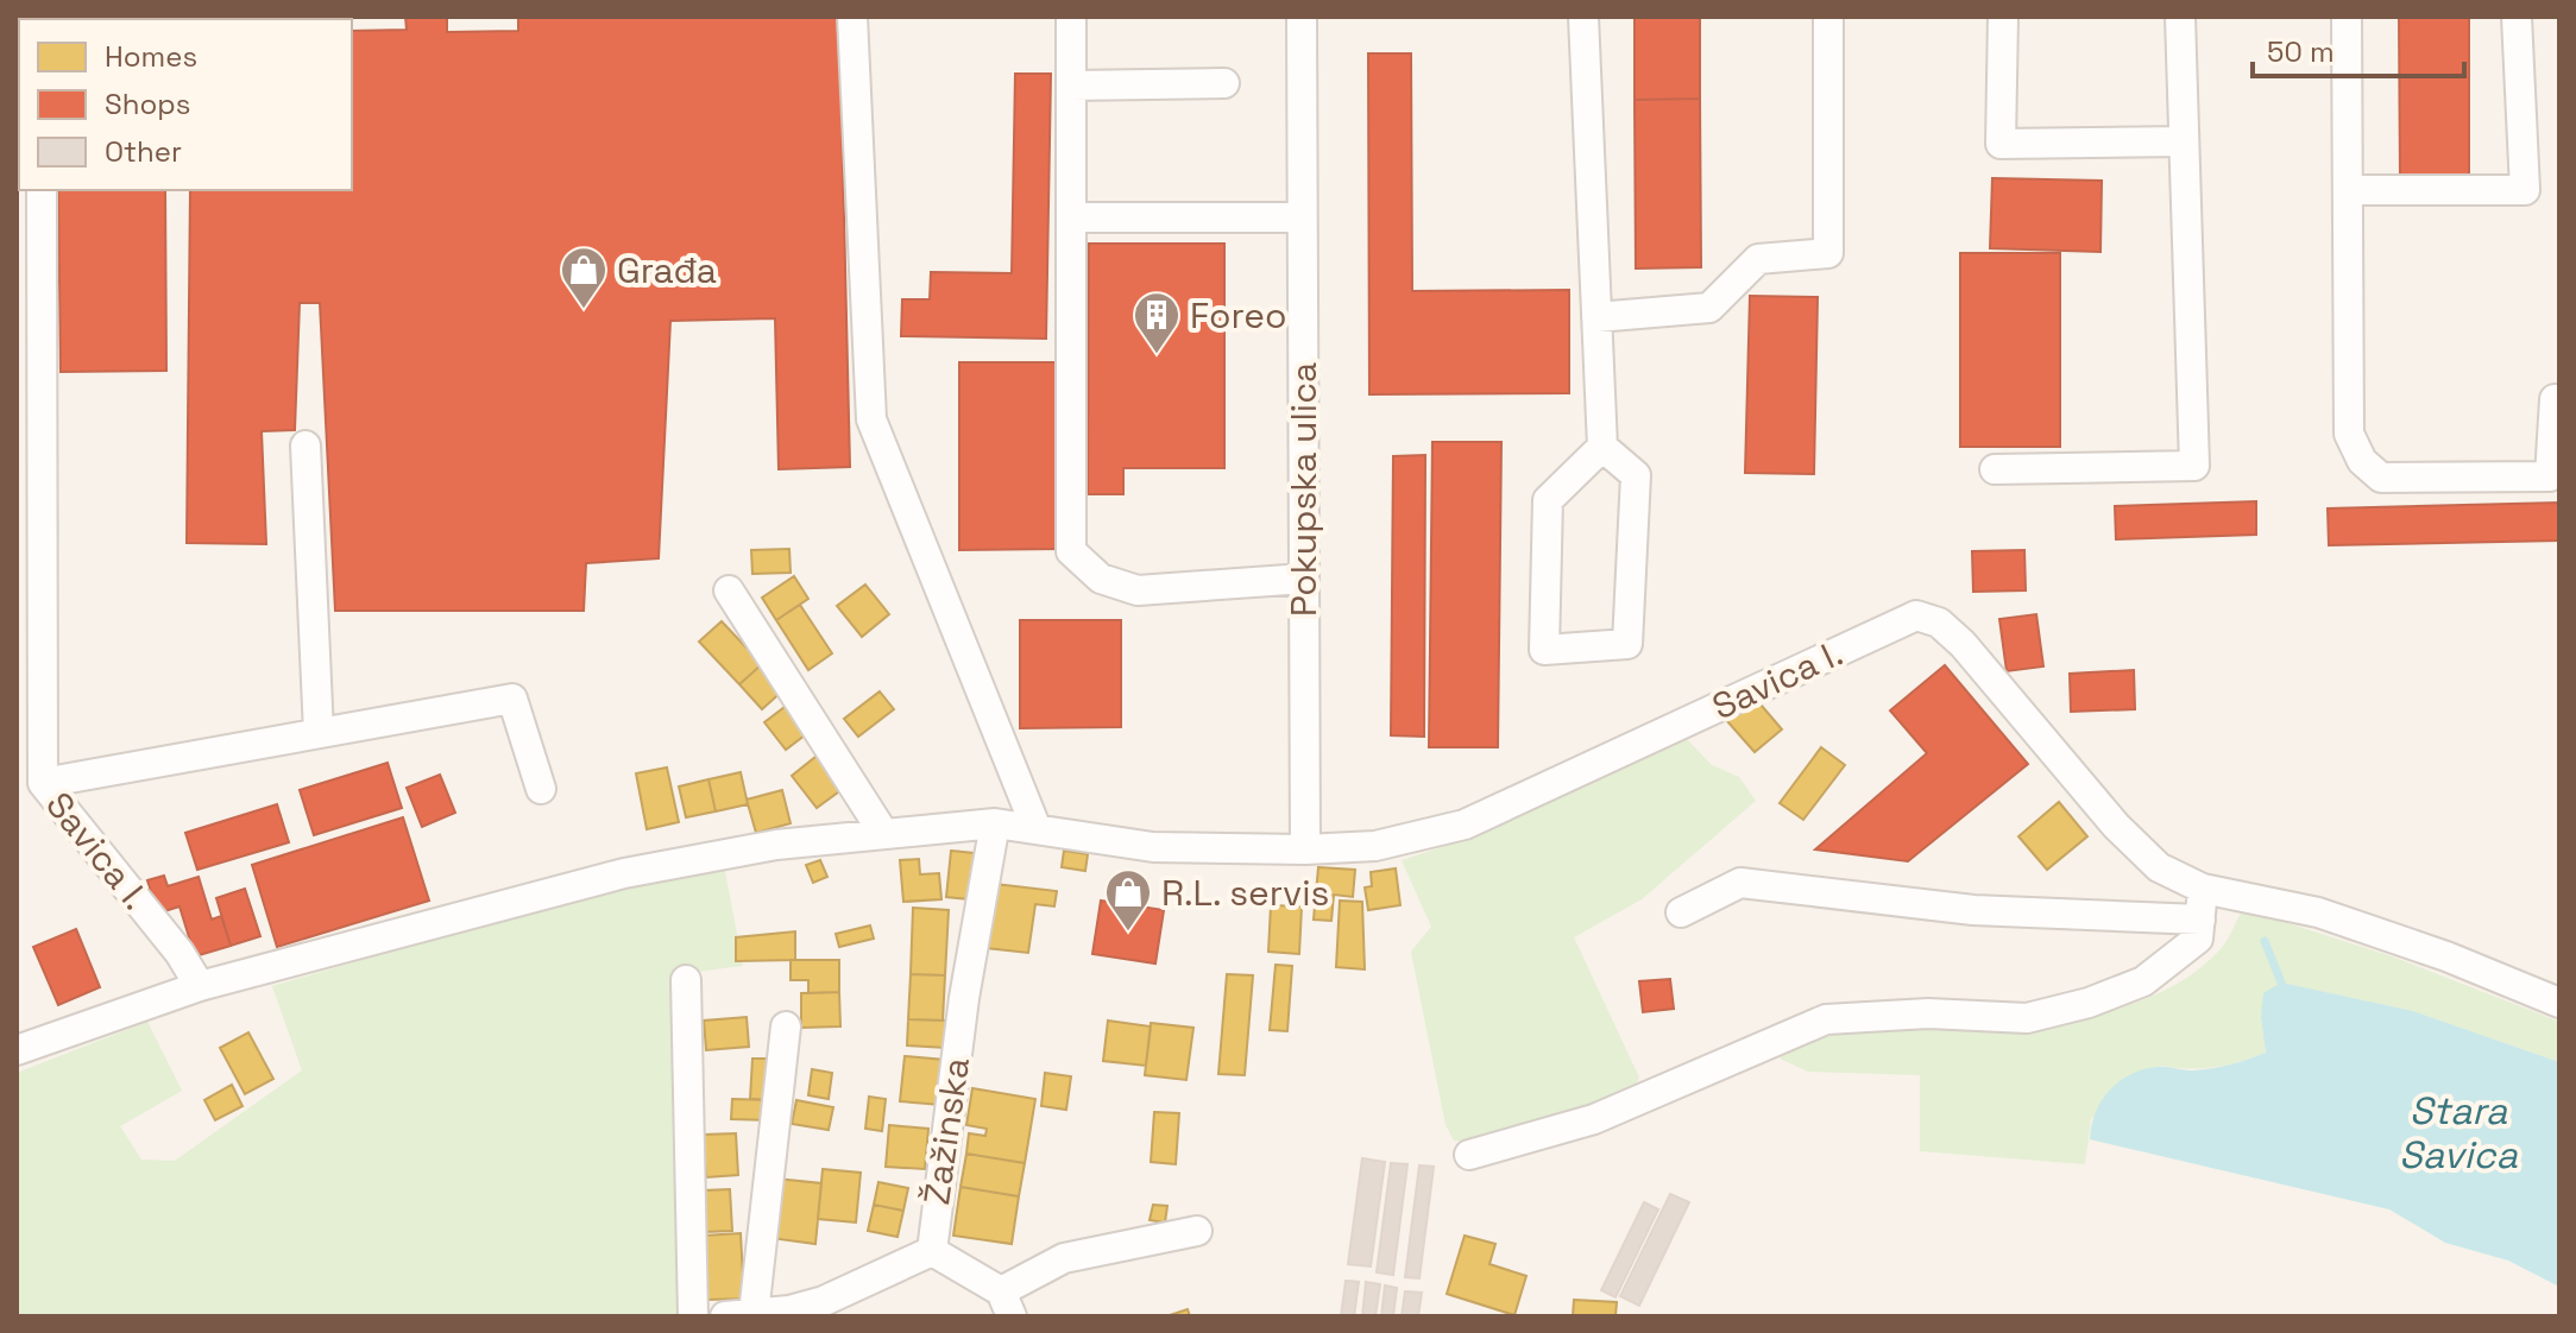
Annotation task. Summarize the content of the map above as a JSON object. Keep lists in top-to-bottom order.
{
  "streets": {
    "street": ["Pokupska ulica", "Savica I.", "Žažinska"]
  },
  "crossings": [
    ["Pokupska ulica", "Savica I."],
    ["Savica I.", "Žažinska"]
  ],
  "water": ["Stara Savica"],
  "places": {
    "shop": ["Građa", "R.L. servis"],
    "building": ["Foreo"]
  },
  "legend": ["Homes", "Shops", "Other"],
  "scale_bar": "50 m"
}
